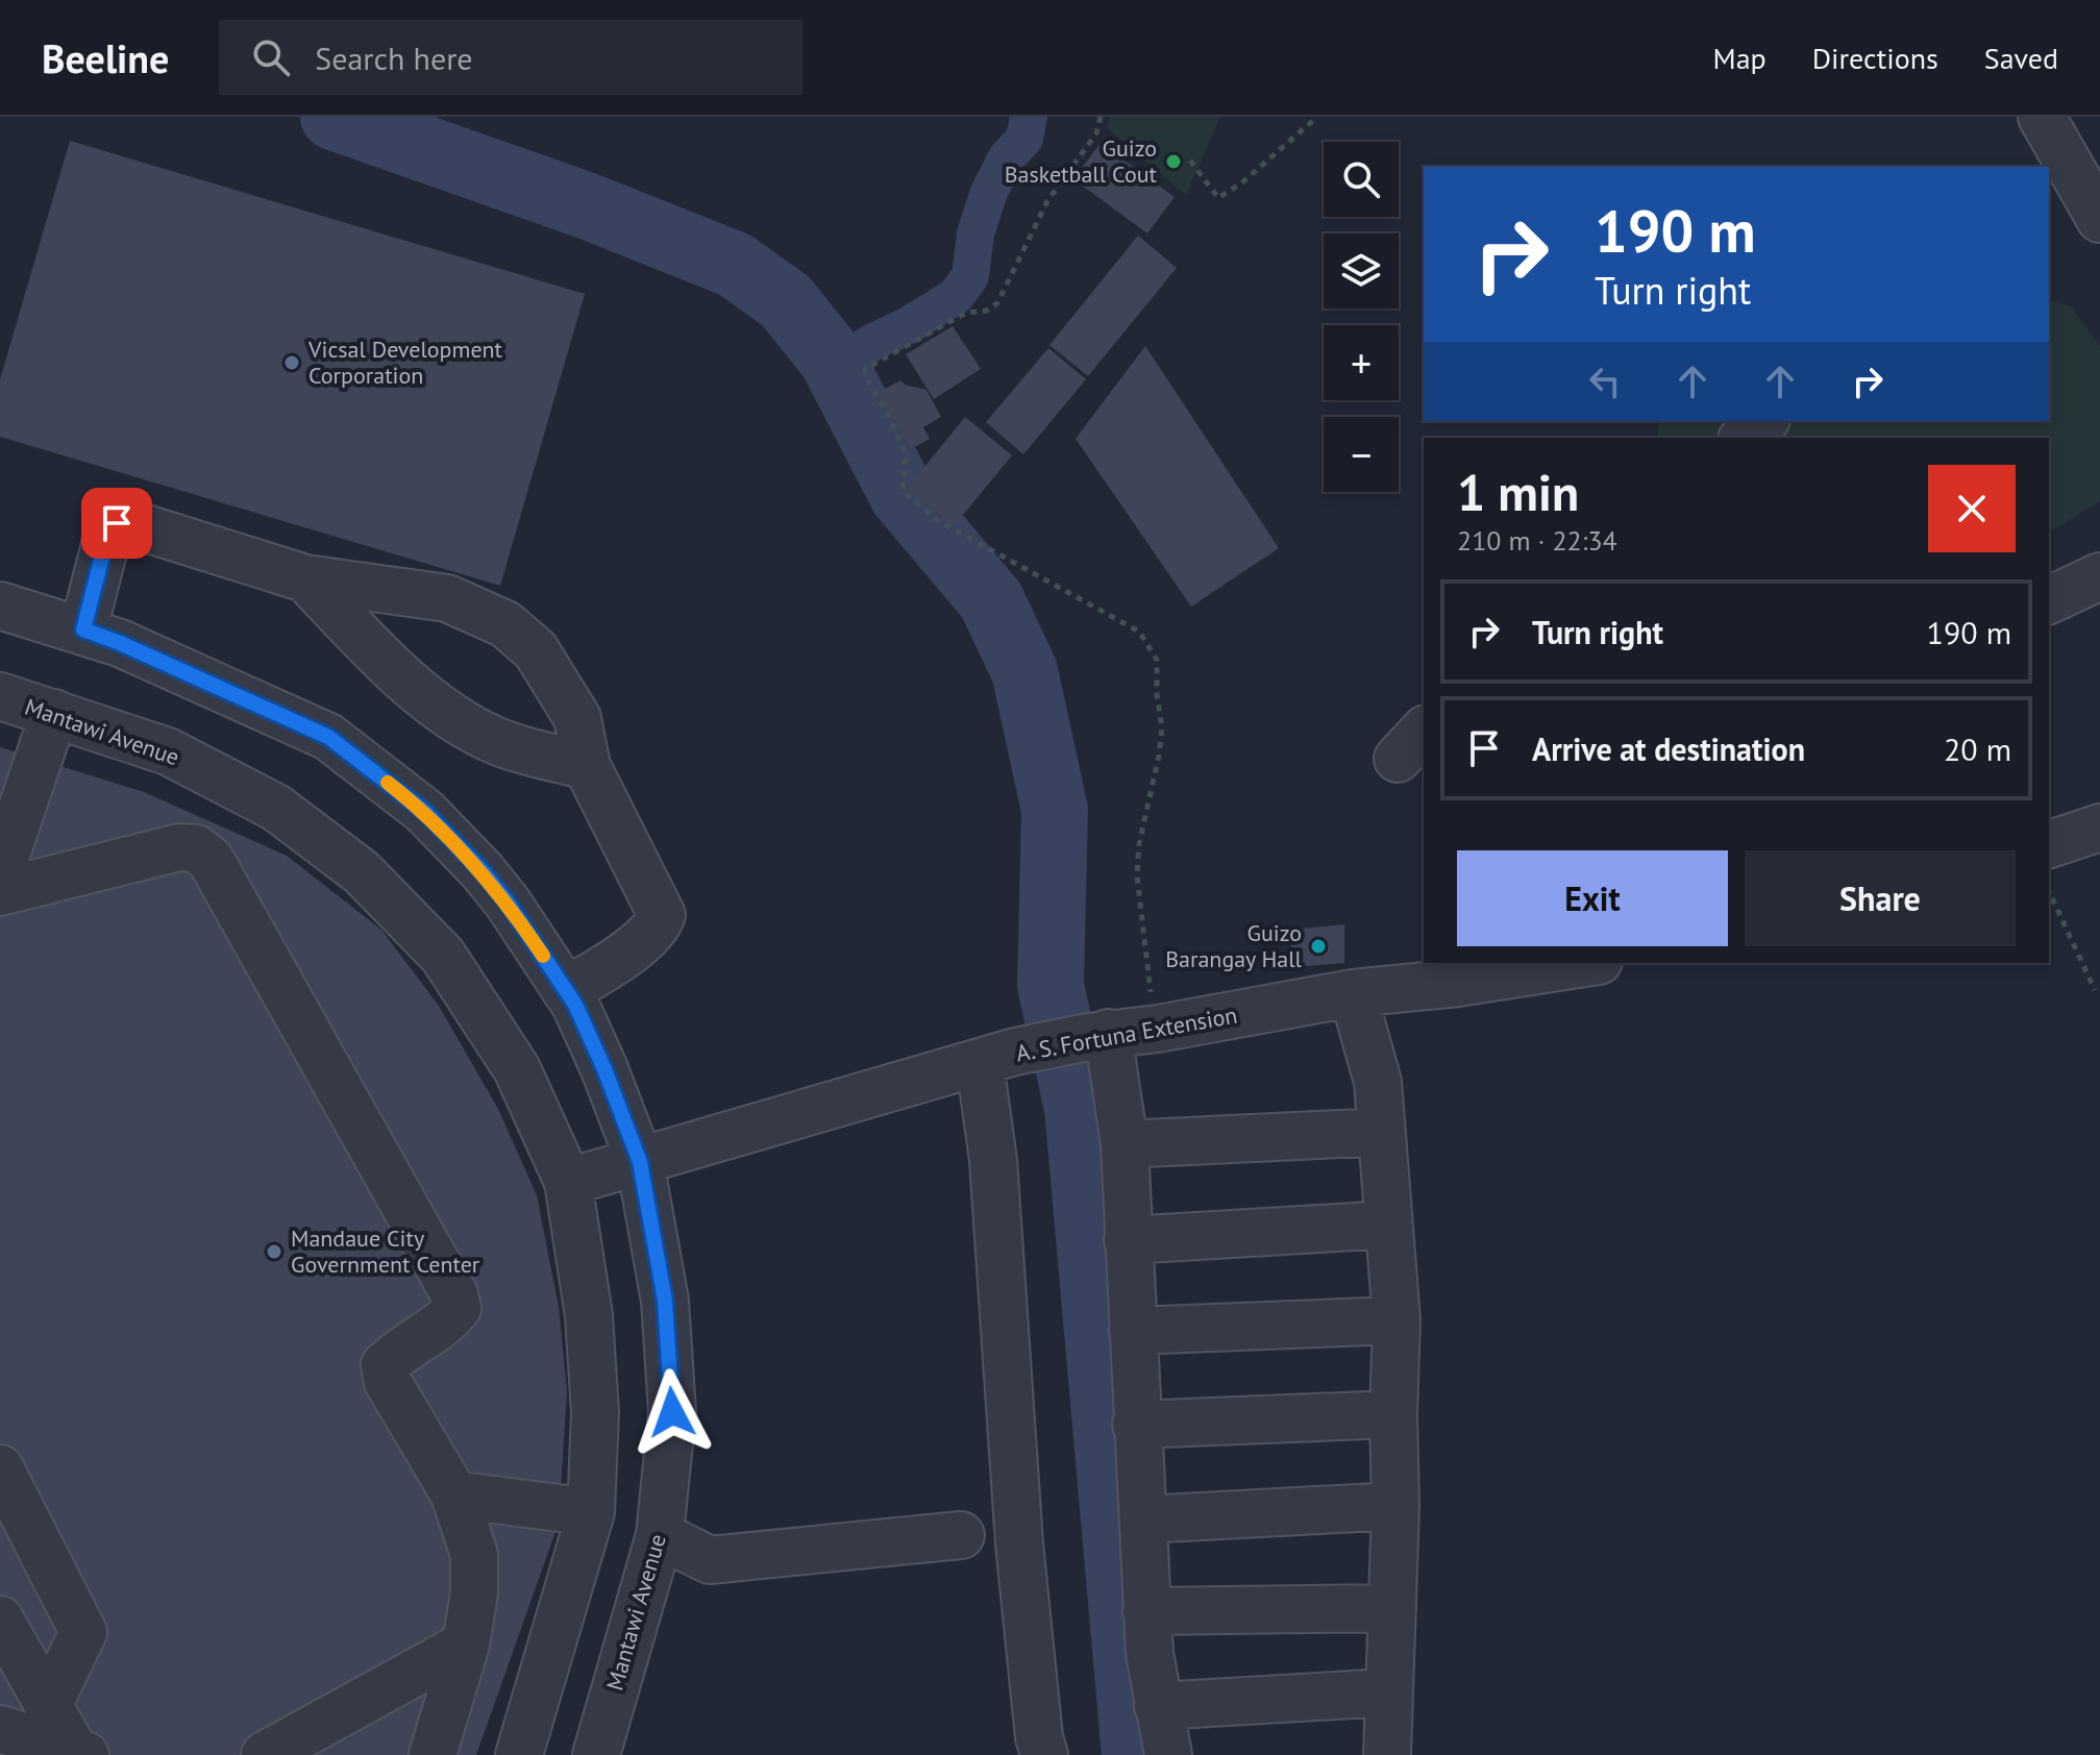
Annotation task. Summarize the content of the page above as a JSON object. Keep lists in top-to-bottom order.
{
  "streets": {
    "street": ["Mantawi Avenue", "A. S. Fortuna Extension"]
  },
  "crossings": [
    ["Mantawi Avenue", "A. S. Fortuna Extension"]
  ],
  "places": [
    "Guizo Basketball Cout",
    "Vicsal Development Corporation",
    "Guizo Barangay Hall",
    "Mandaue City Government Center"
  ],
  "page": {
    "header": "Beeline",
    "search": "Search here",
    "nav": ["Map", "Directions", "Saved"],
    "map_buttons": ["+", "−"],
    "turn": ["190 m", "Turn right"],
    "heading": ["1 min", "210 m · 22:34"],
    "list": [
      {
        "name": "Turn right",
        "value": "190 m"
      },
      {
        "name": "Arrive at destination",
        "value": "20 m"
      }
    ],
    "buttons": ["Exit", "Share"]
  }
}
